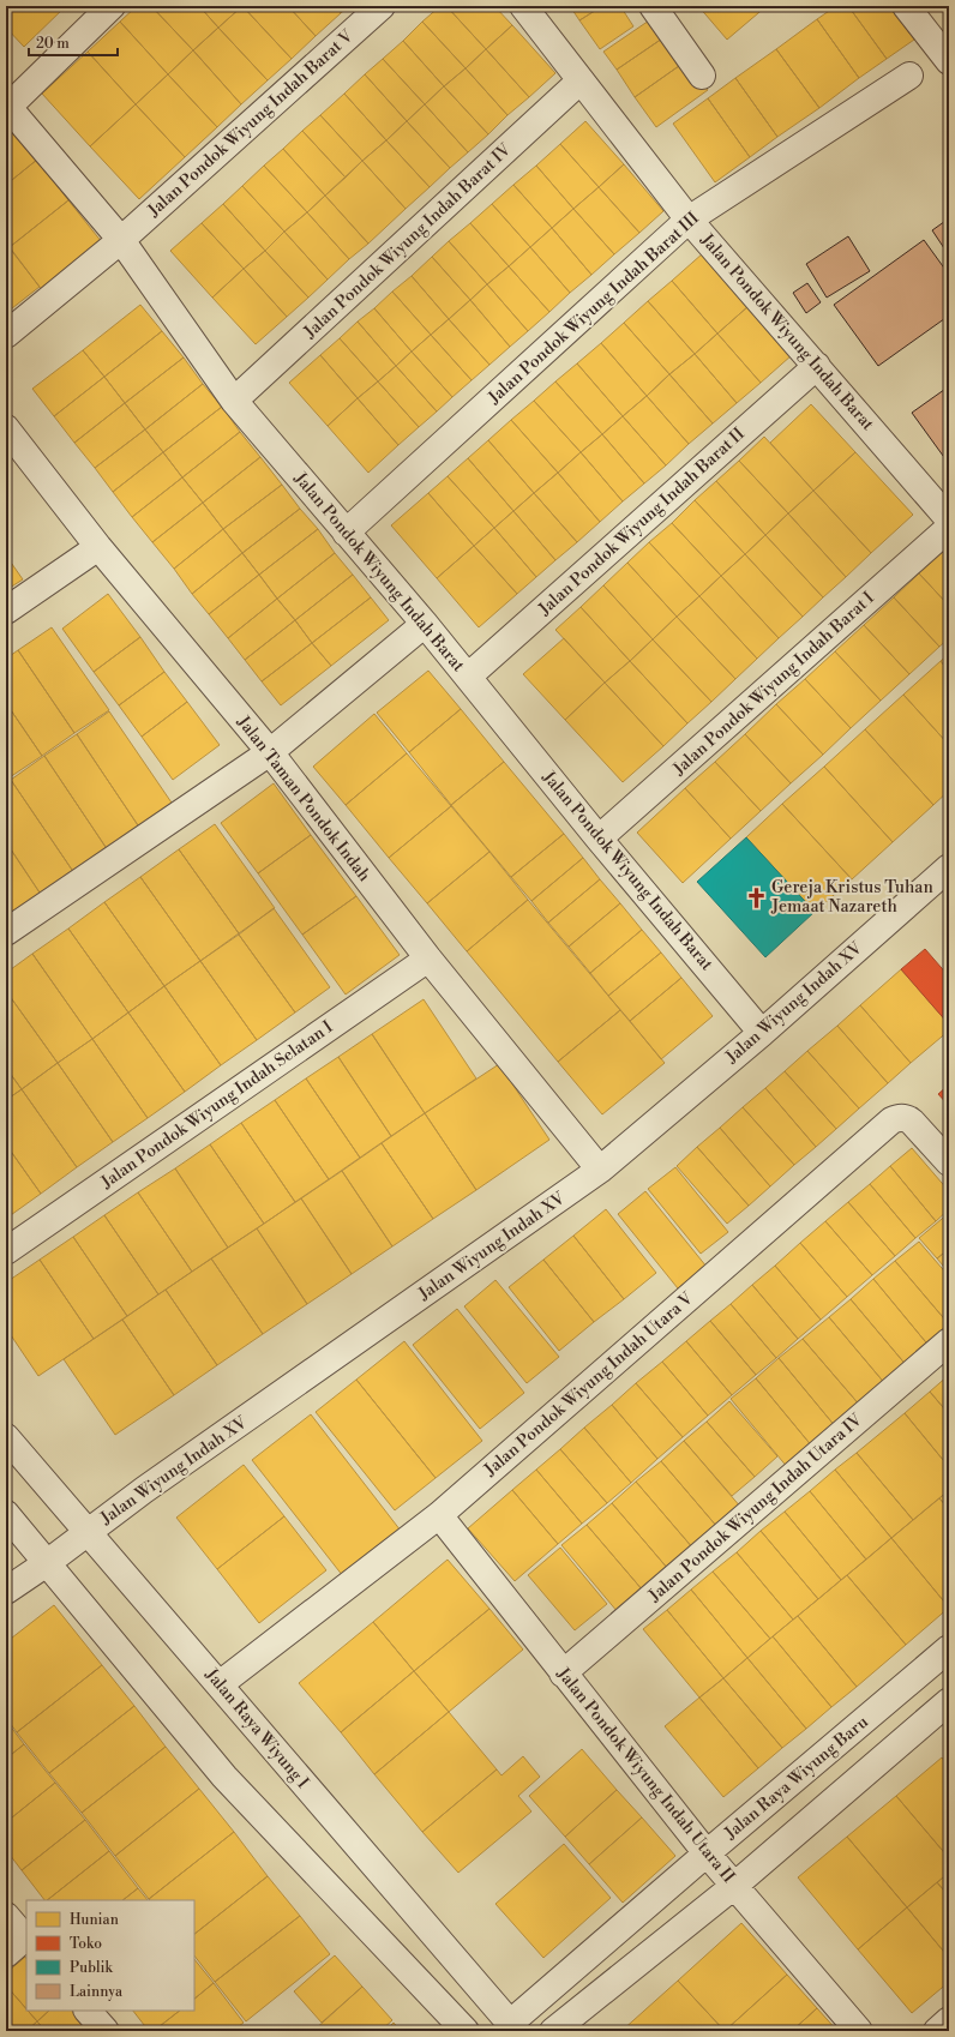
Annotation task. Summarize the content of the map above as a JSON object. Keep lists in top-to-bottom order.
{
  "streets": {
    "street": [
      "Jalan Pondok Wiyung Indah Barat V",
      "Jalan Pondok Wiyung Indah Barat IV",
      "Jalan Pondok Wiyung Indah Barat III",
      "Jalan Pondok Wiyung Indah Barat",
      "Jalan Pondok Wiyung Indah Barat II",
      "Jalan Pondok Wiyung Indah Barat I",
      "Jalan Taman Pondok Indah",
      "Jalan Wiyung Indah XV",
      "Jalan Pondok Wiyung Indah Selatan I",
      "Jalan Pondok Wiyung Indah Utara V",
      "Jalan Pondok Wiyung Indah Utara IV",
      "Jalan Raya Wiyung I",
      "Jalan Pondok Wiyung Indah Utara II",
      "Jalan Raya Wiyung Baru"
    ]
  },
  "crossings": [
    ["Jalan Pondok Wiyung Indah Barat V", "Jalan Pondok Wiyung Indah Barat"],
    ["Jalan Pondok Wiyung Indah Barat IV", "Jalan Pondok Wiyung Indah Barat"],
    ["Jalan Pondok Wiyung Indah Barat III", "Jalan Pondok Wiyung Indah Barat"],
    ["Jalan Pondok Wiyung Indah Barat", "Jalan Pondok Wiyung Indah Barat II"],
    ["Jalan Pondok Wiyung Indah Barat", "Jalan Pondok Wiyung Indah Barat I"],
    ["Jalan Pondok Wiyung Indah Barat", "Jalan Wiyung Indah XV"],
    ["Jalan Taman Pondok Indah", "Jalan Wiyung Indah XV"],
    ["Jalan Taman Pondok Indah", "Jalan Pondok Wiyung Indah Selatan I"],
    ["Jalan Wiyung Indah XV", "Jalan Raya Wiyung I"],
    ["Jalan Pondok Wiyung Indah Utara V", "Jalan Raya Wiyung I"],
    ["Jalan Pondok Wiyung Indah Utara V", "Jalan Pondok Wiyung Indah Utara II"],
    ["Jalan Pondok Wiyung Indah Utara IV", "Jalan Pondok Wiyung Indah Utara II"],
    ["Jalan Raya Wiyung I", "Jalan Raya Wiyung Baru"],
    ["Jalan Pondok Wiyung Indah Utara II", "Jalan Raya Wiyung Baru"]
  ],
  "places": {
    "church": ["Gereja Kristus Tuhan Jemaat Nazareth"]
  },
  "legend": [
    "Hunian",
    "Toko",
    "Publik",
    "Lainnya"
  ],
  "scale_bar": "20 m"
}
